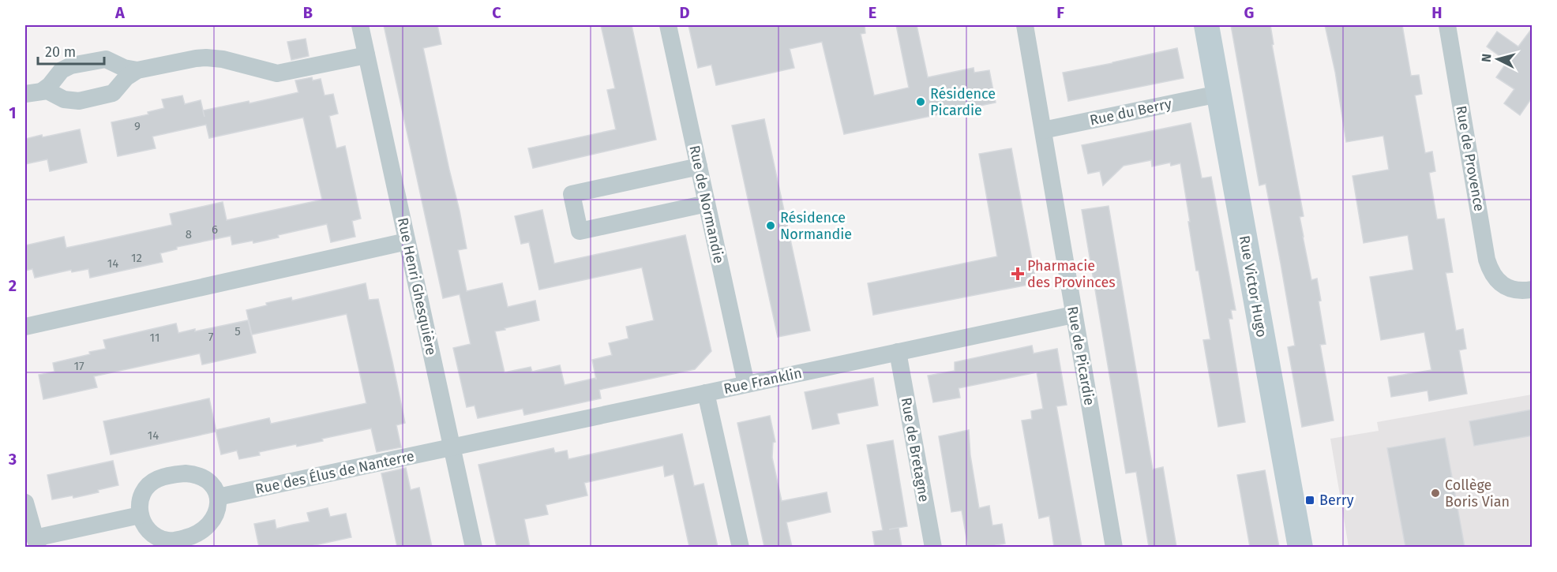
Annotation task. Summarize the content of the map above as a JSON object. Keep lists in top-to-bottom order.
{
  "streets": {
    "street": [
      "Rue du Berry",
      "Rue de Provence",
      "Rue de Normandie",
      "Rue Henri Ghesquière",
      "Rue Victor Hugo",
      "Rue de Picardie",
      "Rue Franklin",
      "Rue de Bretagne",
      "Rue des Élus de Nanterre"
    ]
  },
  "crossings": [
    ["Rue du Berry", "Rue Victor Hugo"],
    ["Rue du Berry", "Rue de Picardie"],
    ["Rue de Normandie", "Rue Franklin"],
    ["Rue Henri Ghesquière", "Rue Franklin"],
    ["Rue Henri Ghesquière", "Rue des Élus de Nanterre"],
    ["Rue de Picardie", "Rue Franklin"],
    ["Rue Franklin", "Rue de Bretagne"],
    ["Rue Franklin", "Rue des Élus de Nanterre"]
  ],
  "places": {
    "other": ["Résidence Picardie", "Résidence Normandie", "Collège Boris Vian"],
    "health": ["Pharmacie des Provinces"],
    "transit": ["Berry"]
  },
  "house_numbers": [
    "9",
    "6",
    "8",
    "12",
    "14",
    "5",
    "7",
    "11",
    "17",
    "14"
  ],
  "scale_bar": "20 m",
  "north": "left",
  "grid": {
    "columns": [
      "A",
      "B",
      "C",
      "D",
      "E",
      "F",
      "G",
      "H"
    ],
    "rows": ["1", "2", "3"]
  }
}
